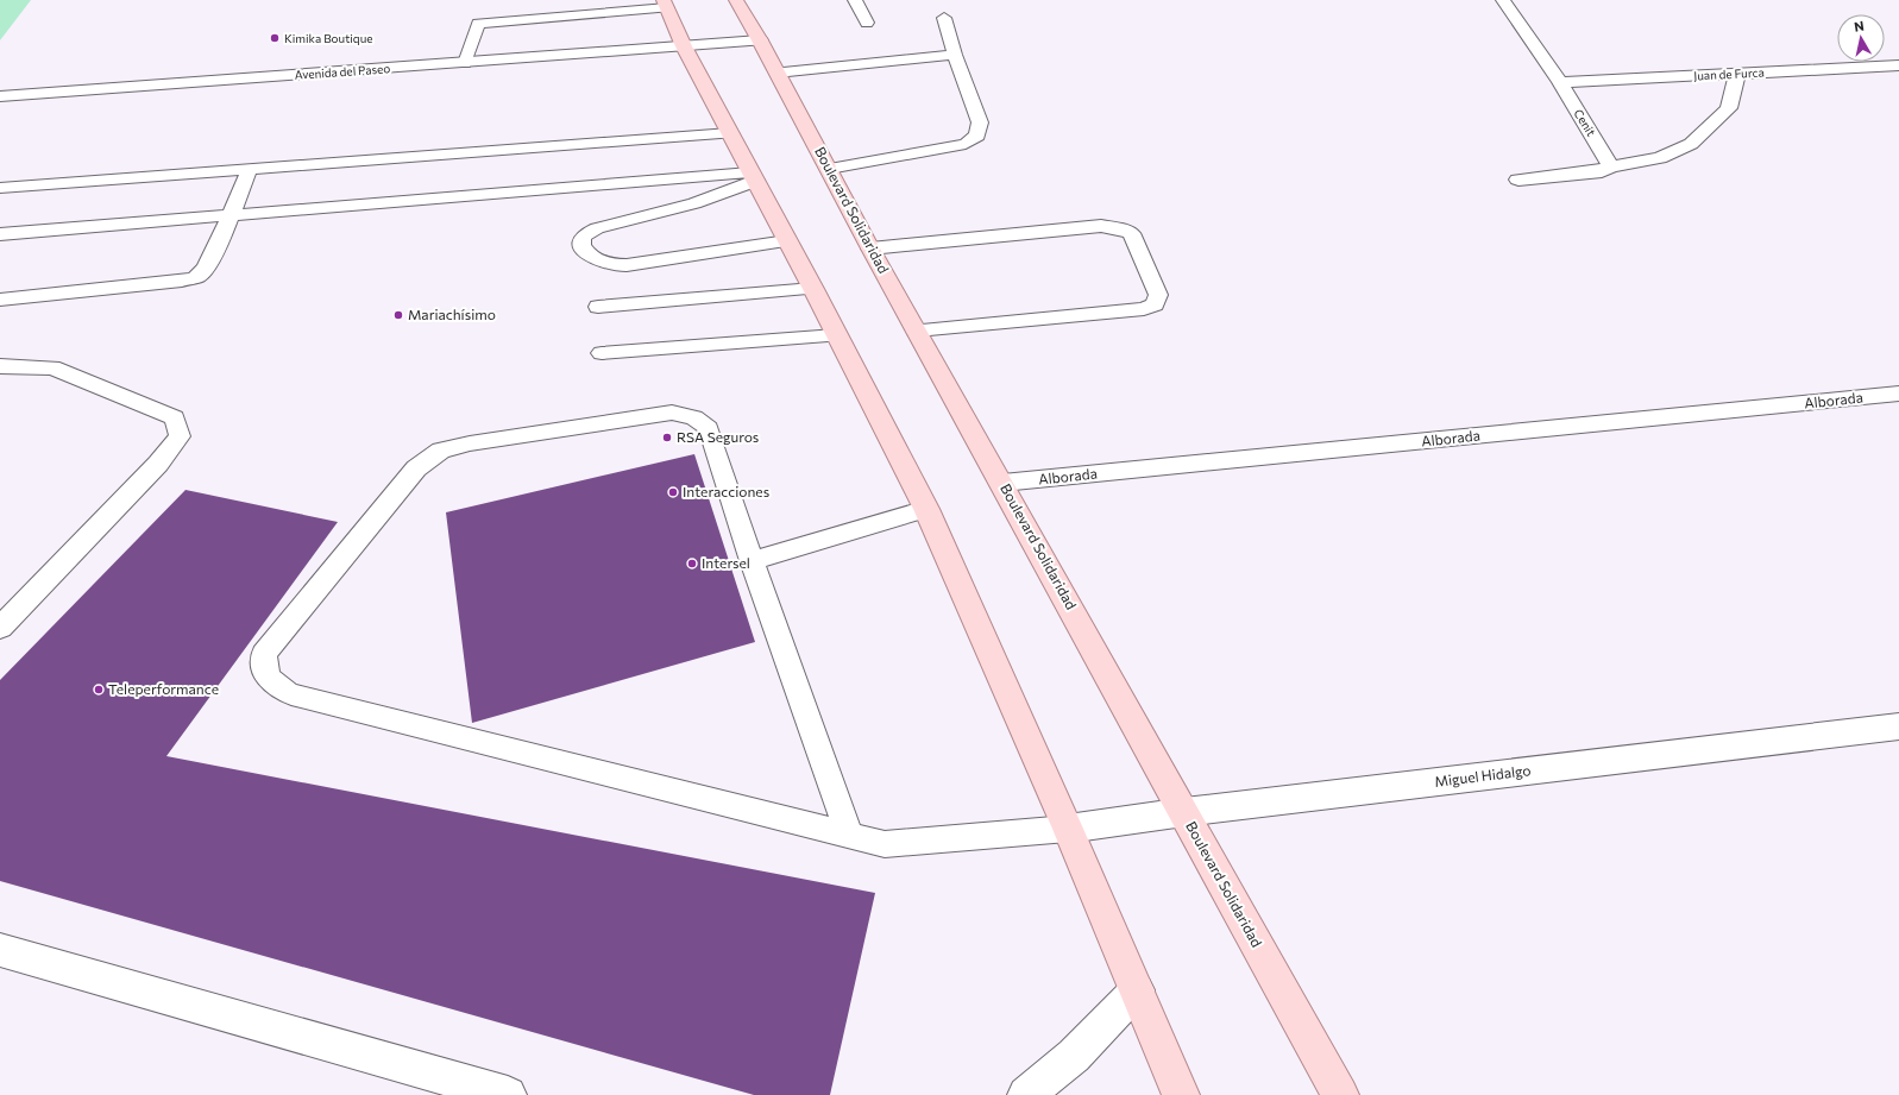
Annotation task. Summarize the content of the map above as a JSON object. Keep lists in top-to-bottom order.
{
  "streets": {
    "main road": ["Boulevard Solidaridad"],
    "street": [
      "Avenida del Paseo",
      "Juan de Furca",
      "Cenit",
      "Alborada",
      "Miguel Hidalgo"
    ]
  },
  "crossings": [
    ["Avenida del Paseo", "Boulevard Solidaridad"],
    ["Juan de Furca", "Cenit"],
    ["Boulevard Solidaridad", "Alborada"],
    ["Boulevard Solidaridad", "Miguel Hidalgo"]
  ],
  "places": [
    "Kimika Boutique",
    "Mariachísimo",
    "RSA Seguros",
    "Interacciones",
    "Intersel",
    "Teleperformance"
  ],
  "north": "top"
}
